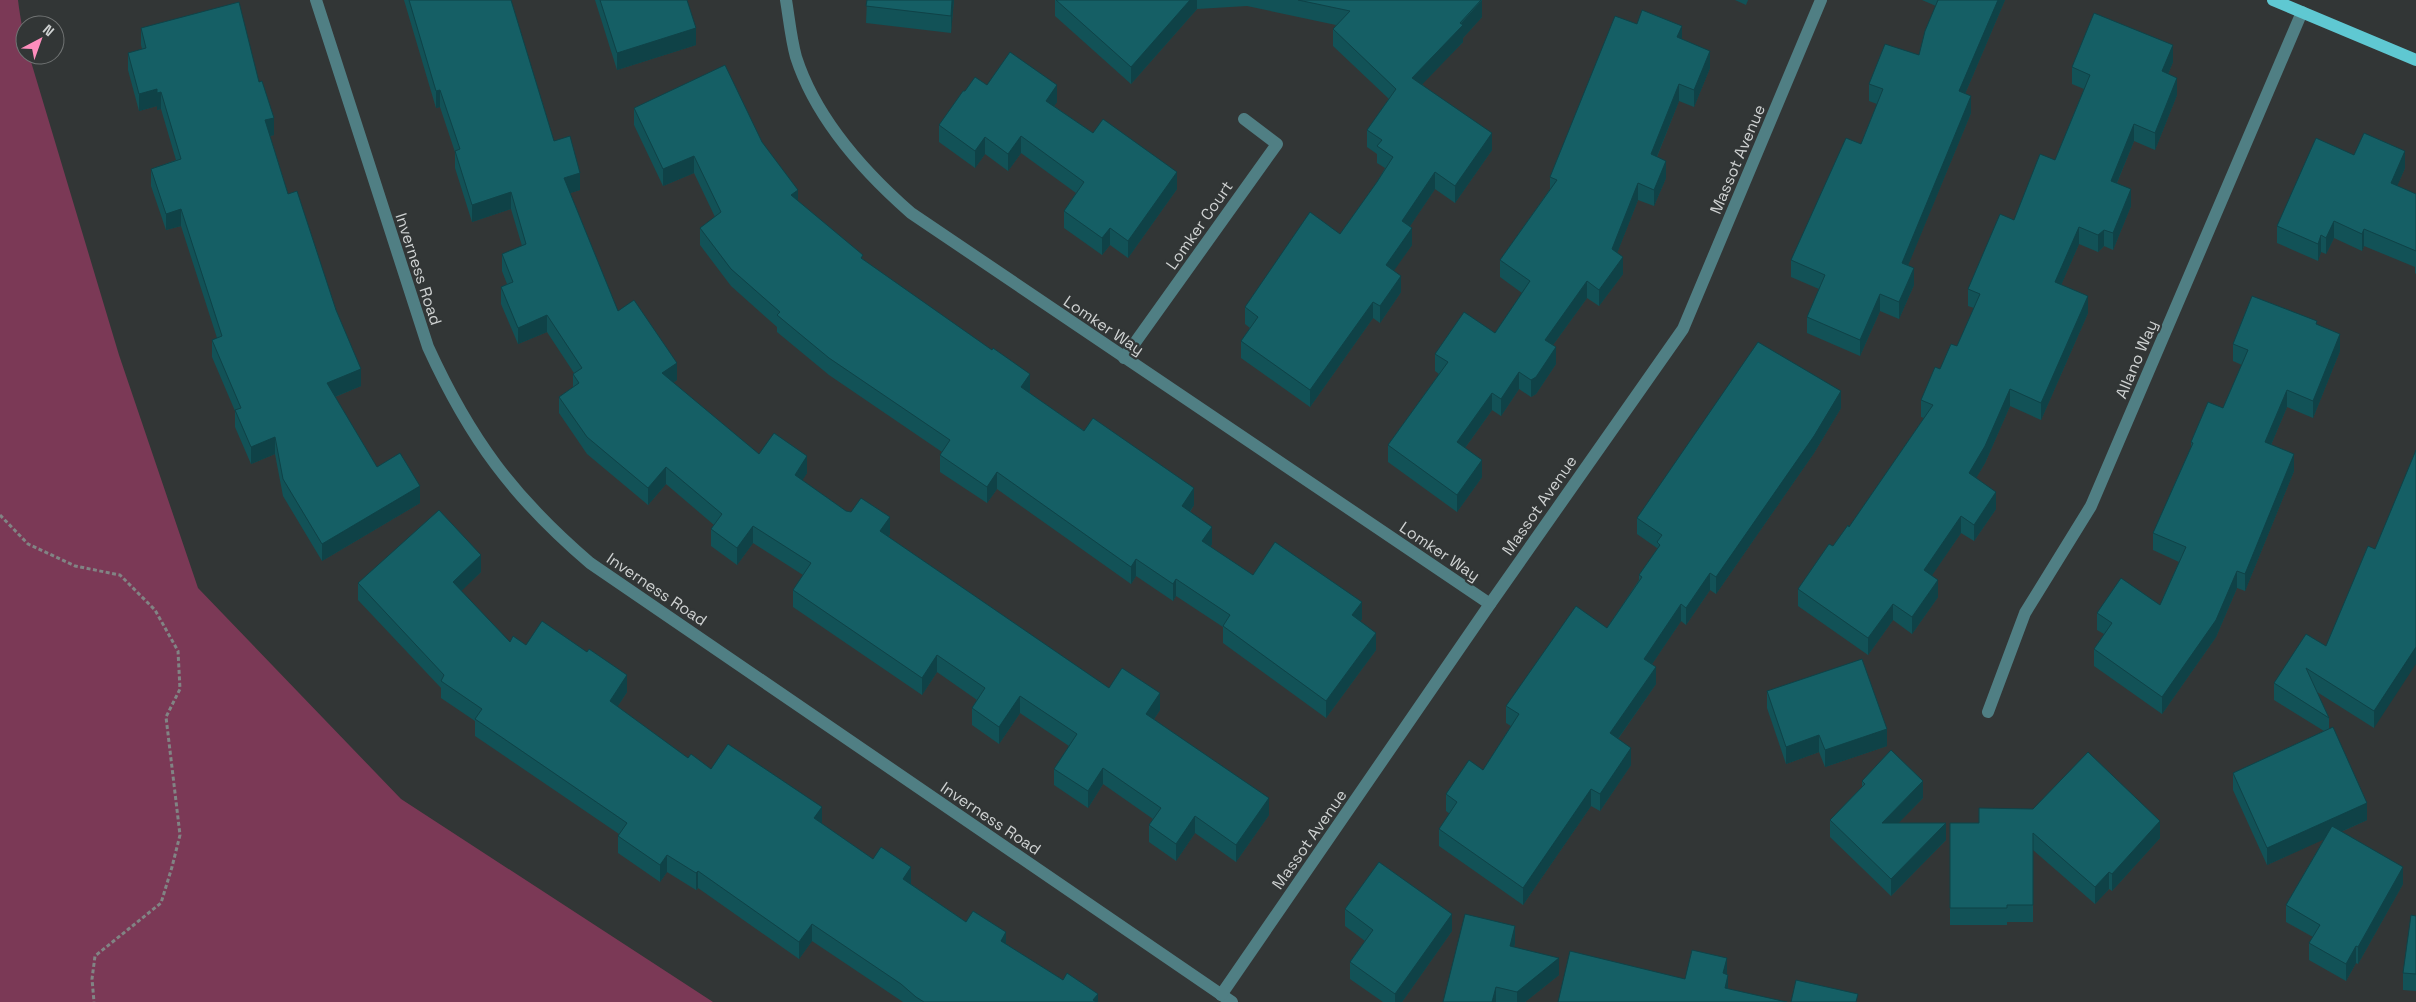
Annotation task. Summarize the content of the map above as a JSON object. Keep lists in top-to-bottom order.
{
  "streets": {
    "street": [
      "Massot Avenue",
      "Lomker Court",
      "Inverness Road",
      "Lomker Way",
      "Allano Way"
    ]
  },
  "crossings": [
    ["Massot Avenue", "Inverness Road"],
    ["Massot Avenue", "Lomker Way"],
    ["Lomker Court", "Lomker Way"]
  ],
  "north": "top right"
}
